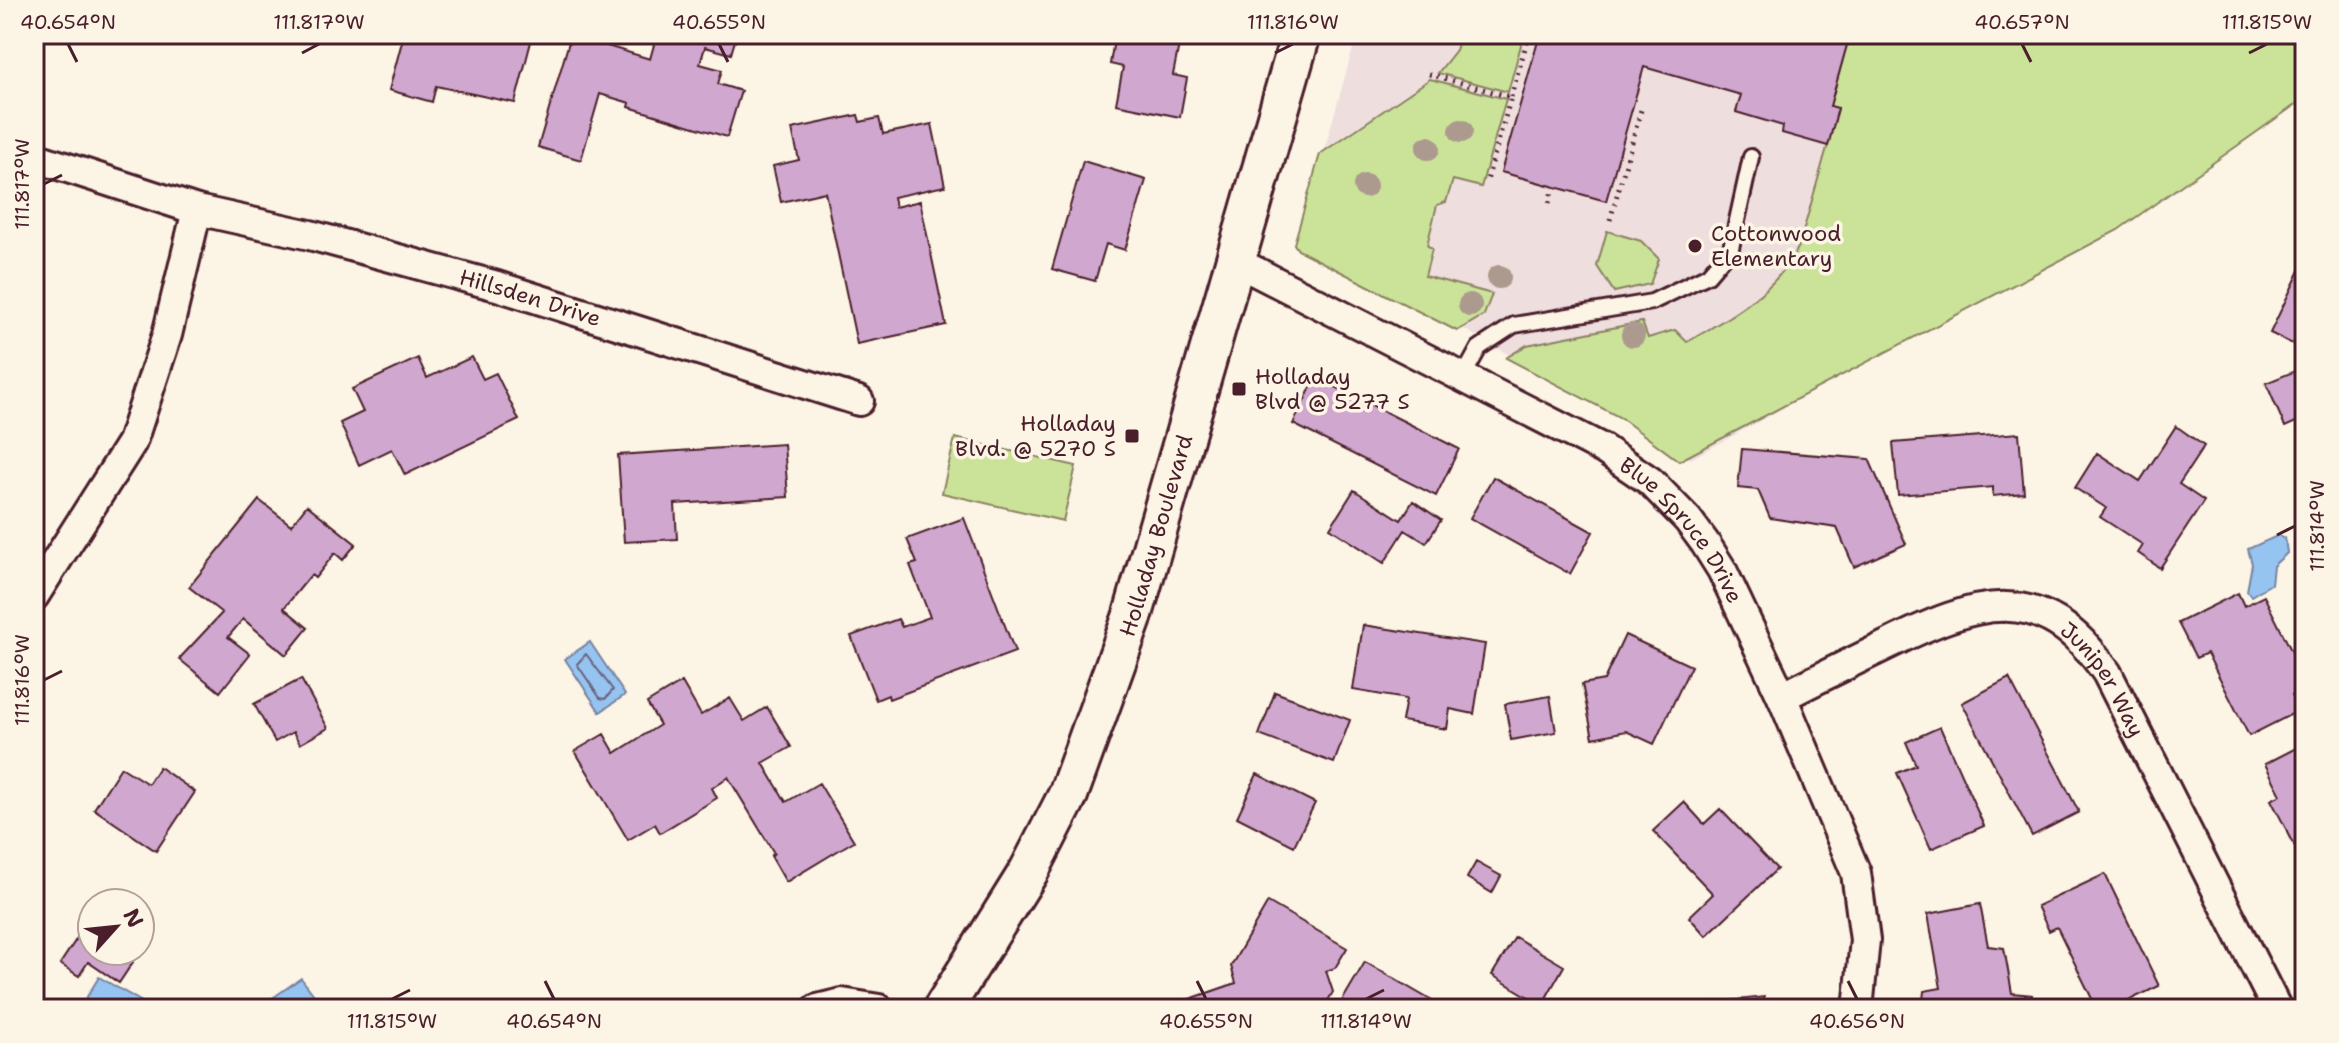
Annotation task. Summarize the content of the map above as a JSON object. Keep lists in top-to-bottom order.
{
  "streets": {
    "main road": ["Holladay Boulevard"],
    "street": ["Hillsden Drive", "Blue Spruce Drive", "Juniper Way"]
  },
  "crossings": [
    ["Blue Spruce Drive", "Holladay Boulevard"],
    ["Blue Spruce Drive", "Juniper Way"]
  ],
  "places": {
    "other": ["Cottonwood Elementary"],
    "transit": ["Holladay Blvd @ 5277 S", "Holladay Blvd. @ 5270 S"]
  },
  "north": "top right",
  "coordinates": [
    "40.654°N",
    "111.817°W",
    "40.655°N",
    "111.816°W",
    "40.657°N",
    "111.815°W",
    "111.814°W",
    "40.656°N"
  ]
}
